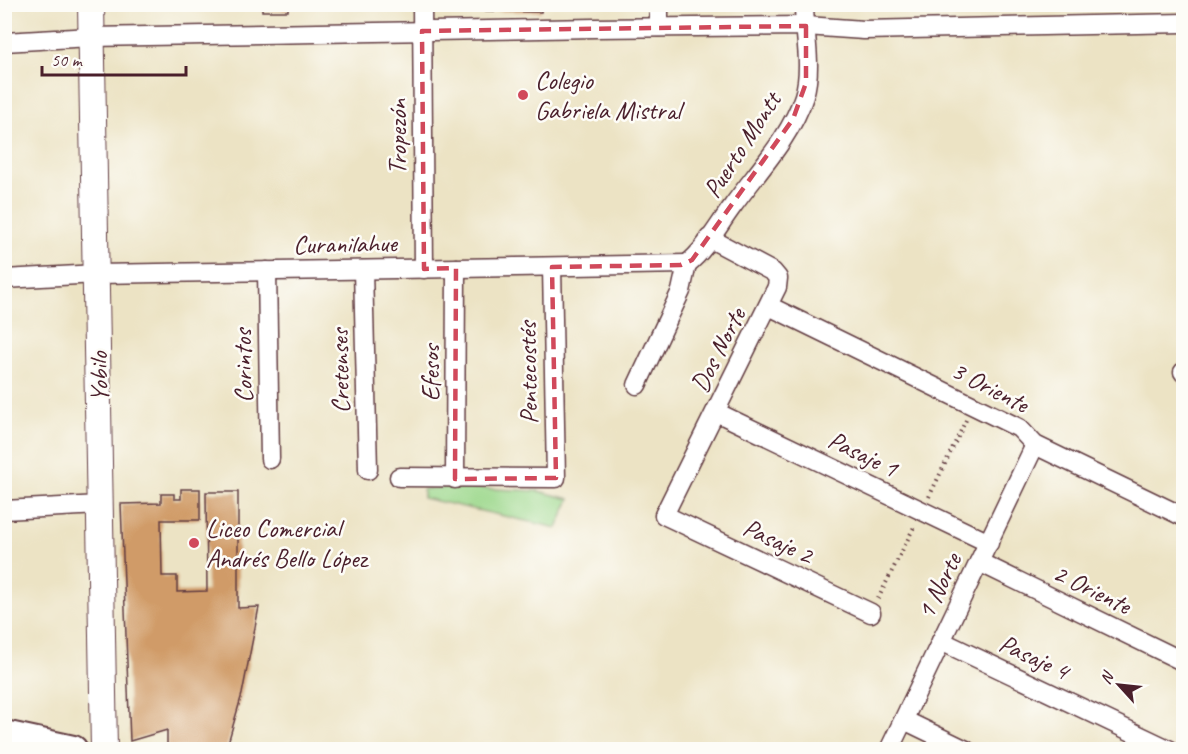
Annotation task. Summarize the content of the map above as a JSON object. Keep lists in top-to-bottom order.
{
  "streets": {
    "main road": ["Yobilo"],
    "street": [
      "Tropezón",
      "Puerto Montt",
      "Curanilahue",
      "Dos Norte",
      "Corintos",
      "Cretenses",
      "Efesos",
      "Pentecostés",
      "3 Oriente",
      "Pasaje 1",
      "Pasaje 2",
      "1 Norte",
      "2 Oriente",
      "Pasaje 4"
    ]
  },
  "crossings": [
    ["Tropezón", "Curanilahue"],
    ["Puerto Montt", "Curanilahue"],
    ["Puerto Montt", "Dos Norte"],
    ["Curanilahue", "Corintos"],
    ["Curanilahue", "Cretenses"],
    ["Curanilahue", "Efesos"],
    ["Curanilahue", "Pentecostés"],
    ["Curanilahue", "Yobilo"],
    ["Dos Norte", "3 Oriente"],
    ["Dos Norte", "Pasaje 1"],
    ["Dos Norte", "Pasaje 2"],
    ["Efesos", "Pentecostés"],
    ["3 Oriente", "1 Norte"],
    ["Pasaje 1", "1 Norte"],
    ["1 Norte", "2 Oriente"],
    ["1 Norte", "Pasaje 4"]
  ],
  "places": ["Colegio Gabriela Mistral", "Liceo Comercial Andrés Bello López"],
  "scale_bar": "50 m",
  "north": "top left"
}
